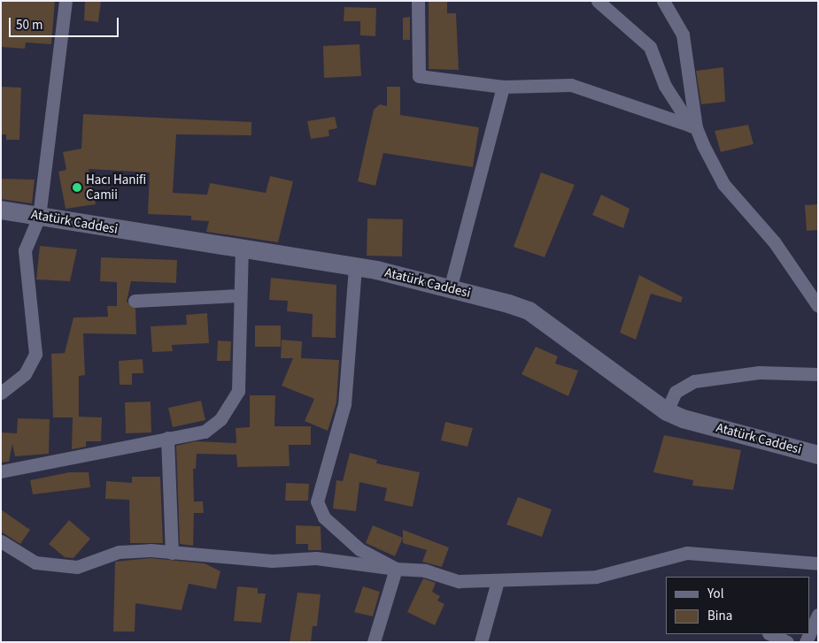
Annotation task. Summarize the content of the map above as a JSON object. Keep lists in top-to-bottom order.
{
  "streets": {
    "main road": ["Atatürk Caddesi"]
  },
  "places": ["Hacı Hanifi Camii"],
  "legend": ["Yol", "Bina"],
  "scale_bar": "50 m"
}
